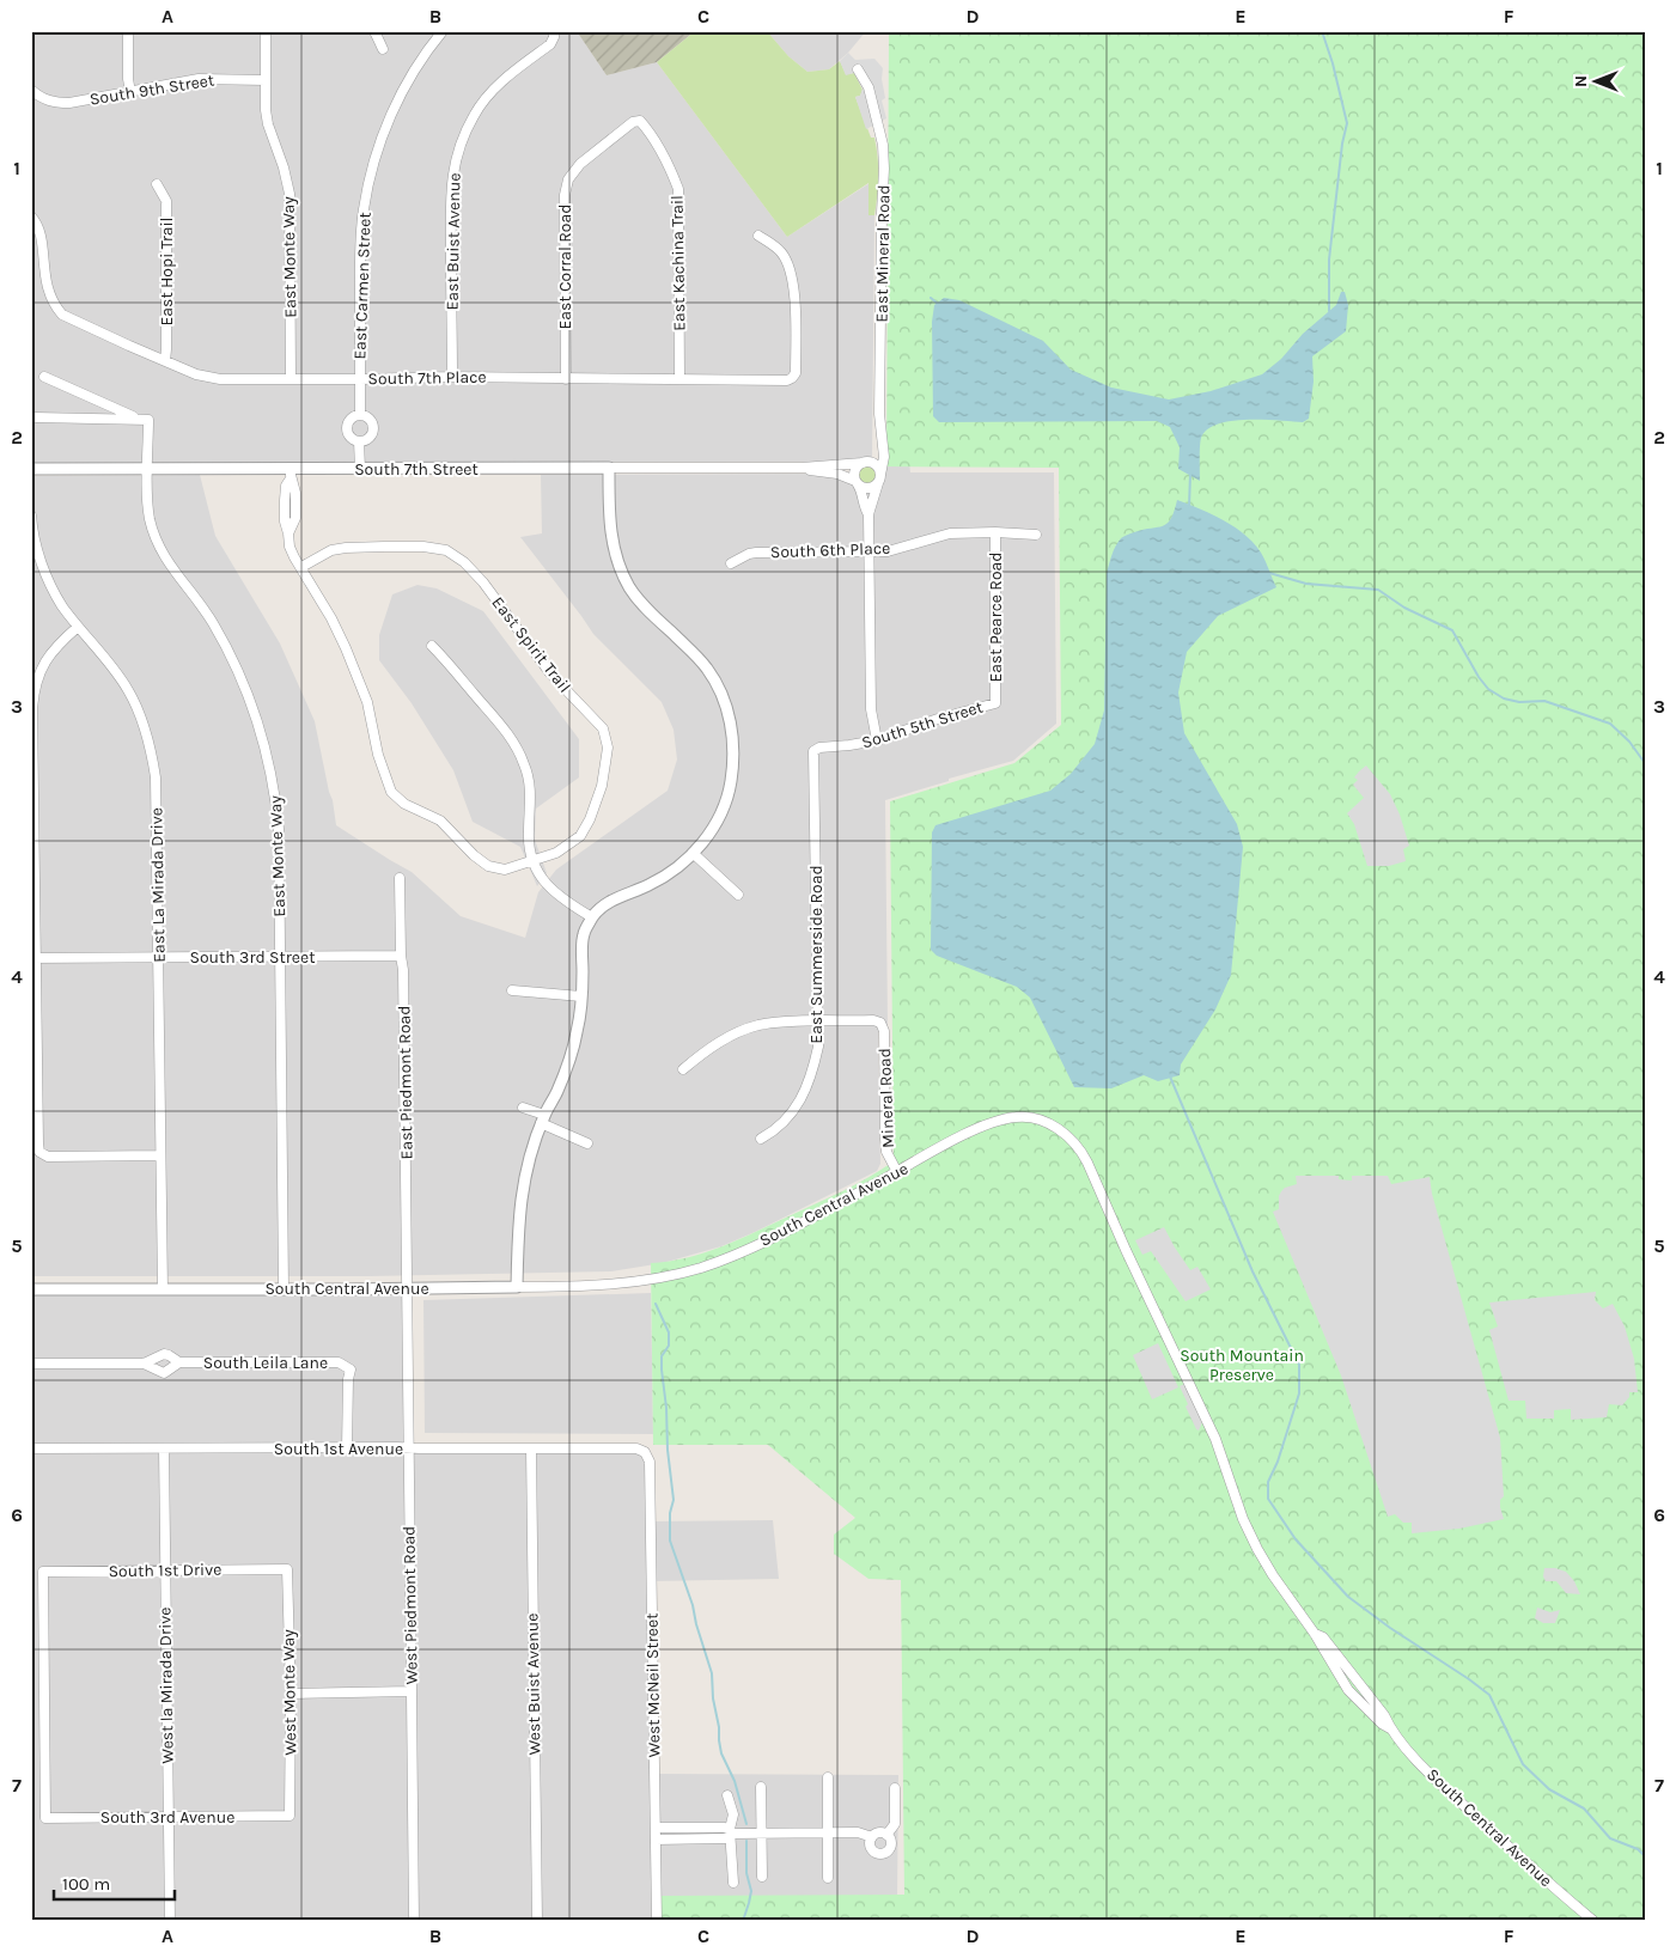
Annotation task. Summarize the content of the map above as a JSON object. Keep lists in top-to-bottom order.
{
  "streets": {
    "street": [
      "South 9th Street",
      "East Buist Avenue",
      "East Mineral Road",
      "East Monte Way",
      "East Kachina Trail",
      "East Corral Road",
      "East Hopi Trail",
      "East Carmen Street",
      "South 7th Place",
      "South 7th Street",
      "South 6th Place",
      "East Pearce Road",
      "East Spirit Trail",
      "South 5th Street",
      "East La Mirada Drive",
      "East Summerside Road",
      "South 3rd Street",
      "East Piedmont Road",
      "Mineral Road",
      "South Central Avenue",
      "South Leila Lane",
      "South 1st Avenue",
      "South 1st Drive",
      "West Piedmont Road",
      "West Buist Avenue",
      "West la Mirada Drive",
      "West McNeil Street",
      "West Monte Way",
      "South 3rd Avenue"
    ]
  },
  "crossings": [
    ["South 9th Street", "East Monte Way"],
    ["East Buist Avenue", "South 7th Place"],
    ["East Mineral Road", "South 7th Street"],
    ["East Mineral Road", "South 6th Place"],
    ["East Mineral Road", "South 5th Street"],
    ["East Monte Way", "South 7th Place"],
    ["East Monte Way", "South 7th Street"],
    ["East Monte Way", "South 3rd Street"],
    ["East Monte Way", "South Central Avenue"],
    ["East Kachina Trail", "East Corral Road"],
    ["East Kachina Trail", "South 7th Place"],
    ["East Corral Road", "South 7th Place"],
    ["East Hopi Trail", "South 7th Place"],
    ["East Carmen Street", "South 7th Place"],
    ["East Carmen Street", "South 7th Street"],
    ["South 6th Place", "East Pearce Road"],
    ["East Pearce Road", "South 5th Street"],
    ["South 5th Street", "East Summerside Road"],
    ["East La Mirada Drive", "South 3rd Street"],
    ["East La Mirada Drive", "South Central Avenue"],
    ["East Summerside Road", "Mineral Road"],
    ["South 3rd Street", "East Piedmont Road"],
    ["East Piedmont Road", "South Central Avenue"],
    ["East Piedmont Road", "West Piedmont Road"],
    ["Mineral Road", "South Central Avenue"],
    ["South Central Avenue", "West Piedmont Road"],
    ["South Leila Lane", "South 1st Avenue"],
    ["South 1st Avenue", "West Piedmont Road"],
    ["South 1st Avenue", "West Buist Avenue"],
    ["South 1st Avenue", "West la Mirada Drive"],
    ["South 1st Avenue", "West McNeil Street"],
    ["South 1st Drive", "West la Mirada Drive"],
    ["South 1st Drive", "West Monte Way"],
    ["South 1st Drive", "South 3rd Avenue"],
    ["West la Mirada Drive", "South 3rd Avenue"],
    ["West Monte Way", "South 3rd Avenue"]
  ],
  "parks": ["South Mountain Preserve"],
  "scale_bar": "100 m",
  "north": "left",
  "grid": {
    "columns": [
      "A",
      "B",
      "C",
      "D",
      "E",
      "F"
    ],
    "rows": [
      "1",
      "2",
      "3",
      "4",
      "5",
      "6",
      "7"
    ]
  }
}
